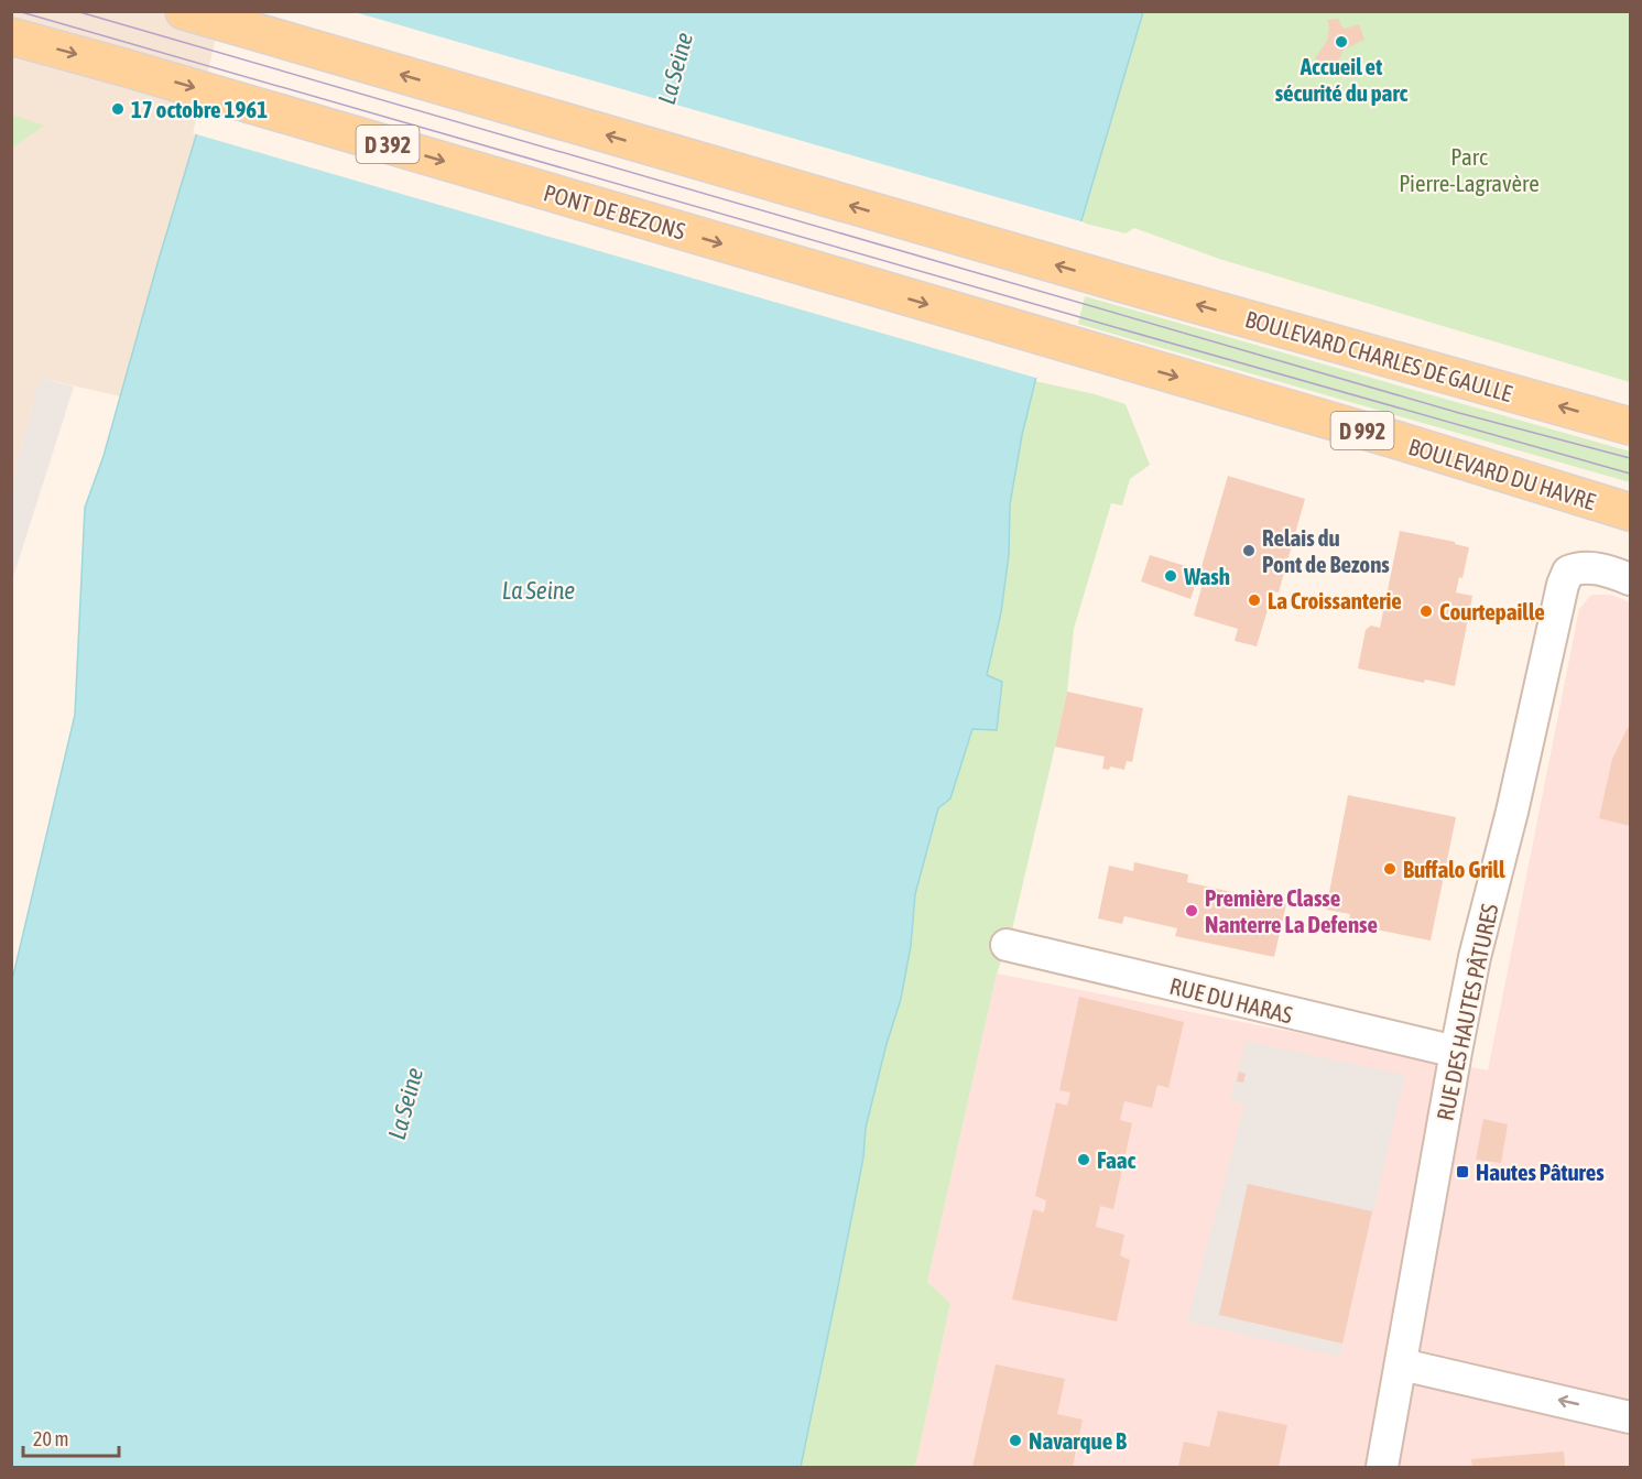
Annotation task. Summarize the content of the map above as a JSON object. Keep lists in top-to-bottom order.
{
  "streets": {
    "main road": [
      "D 392",
      "PONT DE BEZONS",
      "BOULEVARD CHARLES DE GAULLE",
      "D 992",
      "BOULEVARD DU HAVRE"
    ],
    "street": ["RUE DU HARAS", "RUE DES HAUTES PÂTURES"]
  },
  "crossings": [
    ["PONT DE BEZONS", "BOULEVARD DU HAVRE"],
    ["RUE DU HARAS", "RUE DES HAUTES PÂTURES"]
  ],
  "one_way": ["PONT DE BEZONS", "BOULEVARD CHARLES DE GAULLE", "BOULEVARD DU HAVRE"],
  "water": ["La Seine"],
  "parks": ["Parc Pierre-Lagravère"],
  "places": {
    "other": [
      "Accueil et sécurité du parc",
      "17 octobre 1961",
      "Relais du Pont de Bezons",
      "Wash",
      "La Croissanterie",
      "Courtepaille",
      "Buffalo Grill",
      "Première Classe Nanterre La Defense",
      "Faac",
      "Navarque B"
    ],
    "transit": ["Hautes Pâtures"]
  },
  "scale_bar": "20 m"
}
